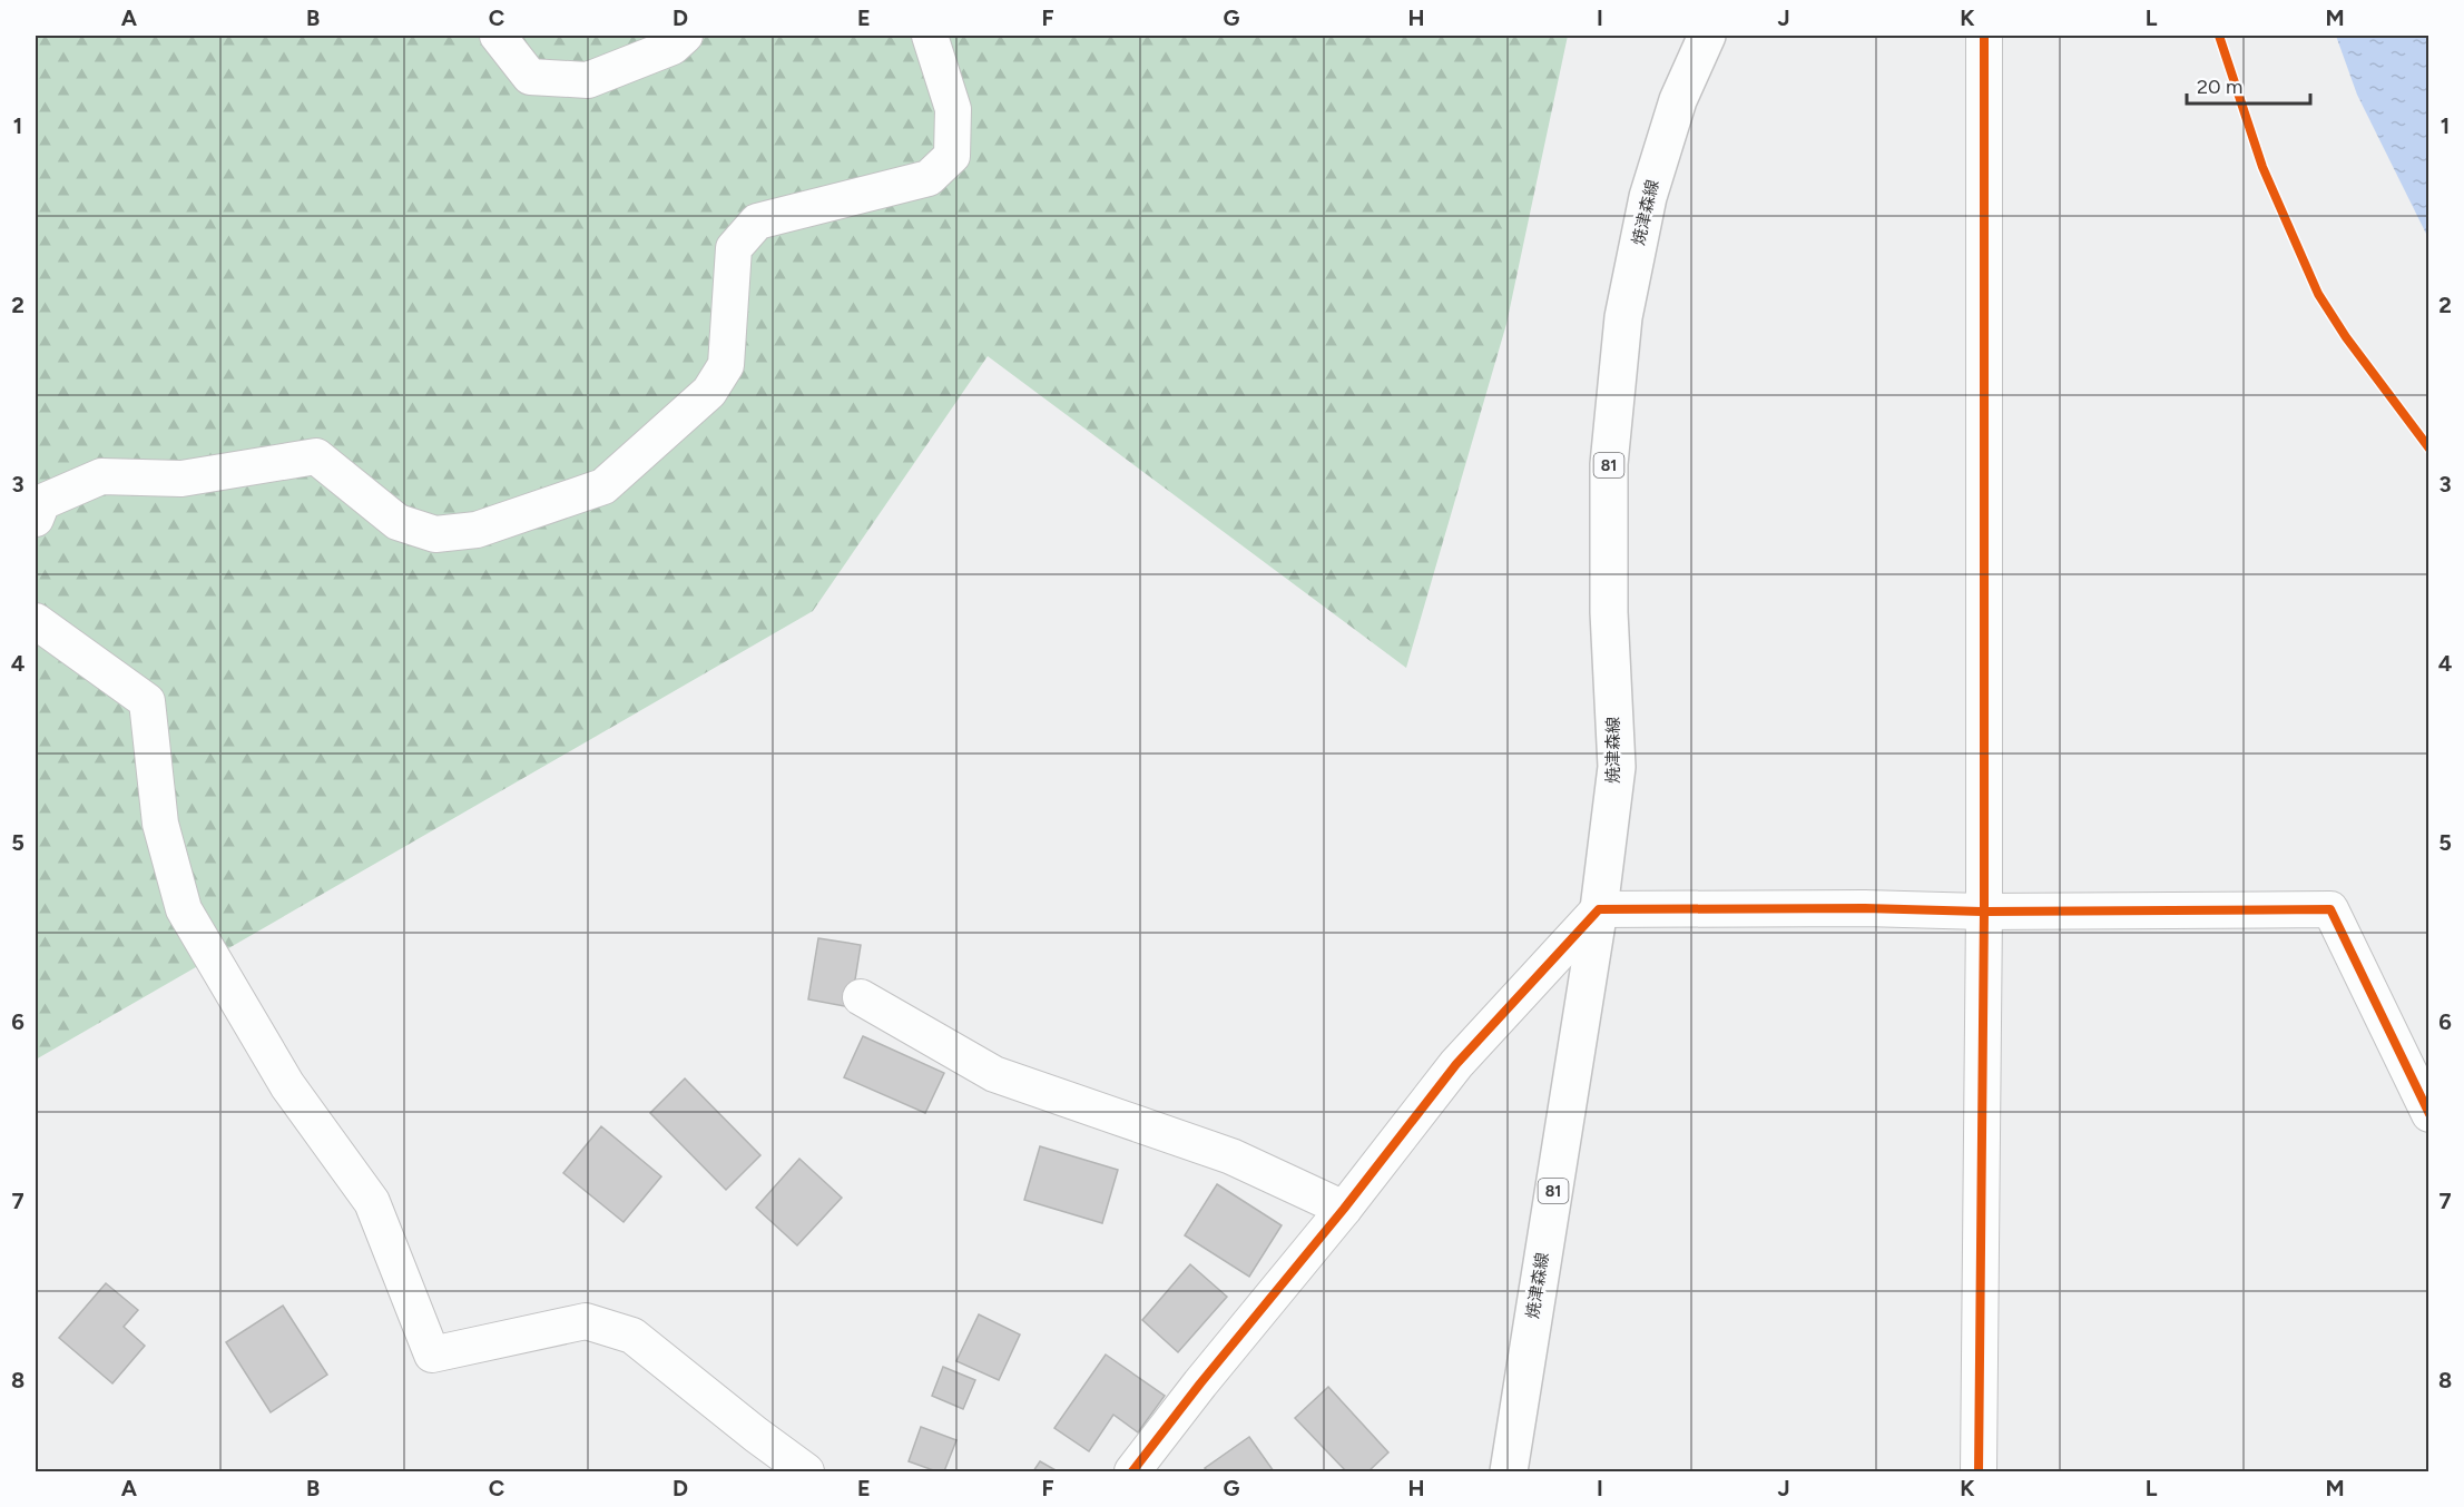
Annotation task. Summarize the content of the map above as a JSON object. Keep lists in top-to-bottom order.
{
  "streets": {
    "main road": ["焼津森線", "81"]
  },
  "scale_bar": "20 m",
  "grid": {
    "columns": [
      "A",
      "B",
      "C",
      "D",
      "E",
      "F",
      "G",
      "H",
      "I",
      "J",
      "K",
      "L",
      "M"
    ],
    "rows": [
      "1",
      "2",
      "3",
      "4",
      "5",
      "6",
      "7",
      "8"
    ]
  }
}
